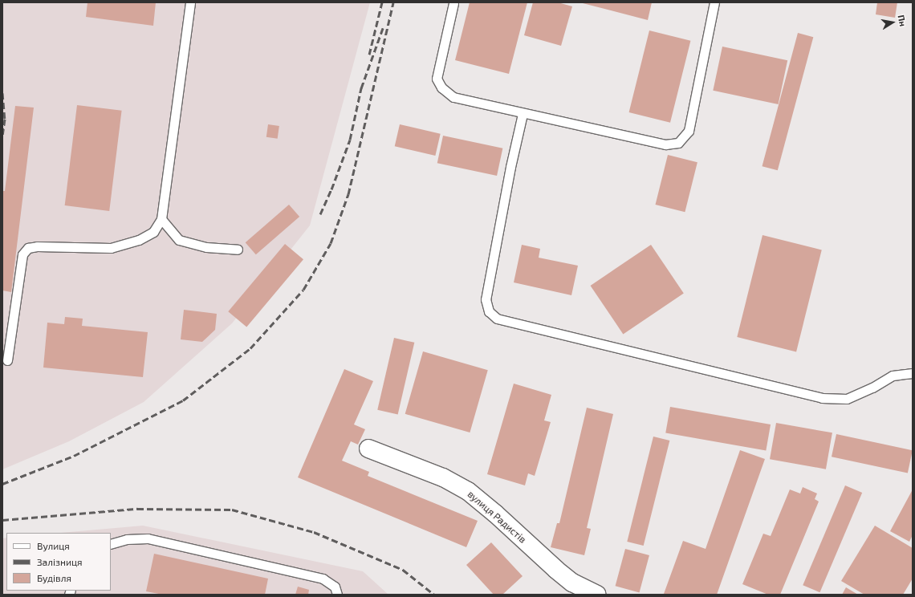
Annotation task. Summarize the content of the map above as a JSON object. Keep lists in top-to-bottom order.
{
  "streets": {
    "street": ["вулиця Радистів"]
  },
  "legend": ["Вулиця", "Залізниця", "Будівля"],
  "north": "right"
}
